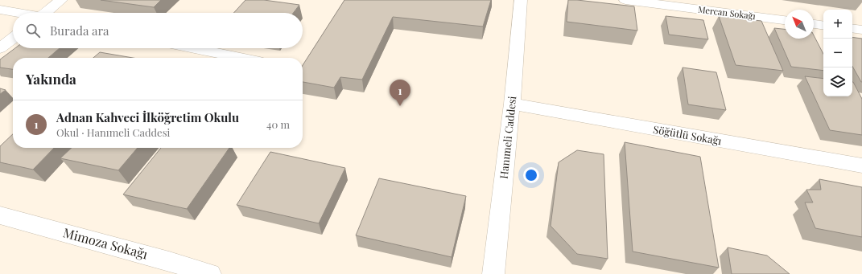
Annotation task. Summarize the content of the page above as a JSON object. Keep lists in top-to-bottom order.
{
  "streets": {
    "street": [
      "Mercan Sokağı",
      "Söğütlü Sokağı",
      "Hanımeli Caddesi",
      "Mimoza Sokağı"
    ]
  },
  "crossings": [
    ["Söğütlü Sokağı", "Hanımeli Caddesi"]
  ],
  "north": "top left",
  "page": {
    "map_buttons": ["+", "−"],
    "search": "Burada ara",
    "heading": "Yakında",
    "pins": "1",
    "list": [
      {
        "mark": "1",
        "name": "Adnan Kahveci İlköğretim Okulu",
        "note": "Okul · Hanımeli Caddesi",
        "value": "40 m"
      }
    ]
  }
}
